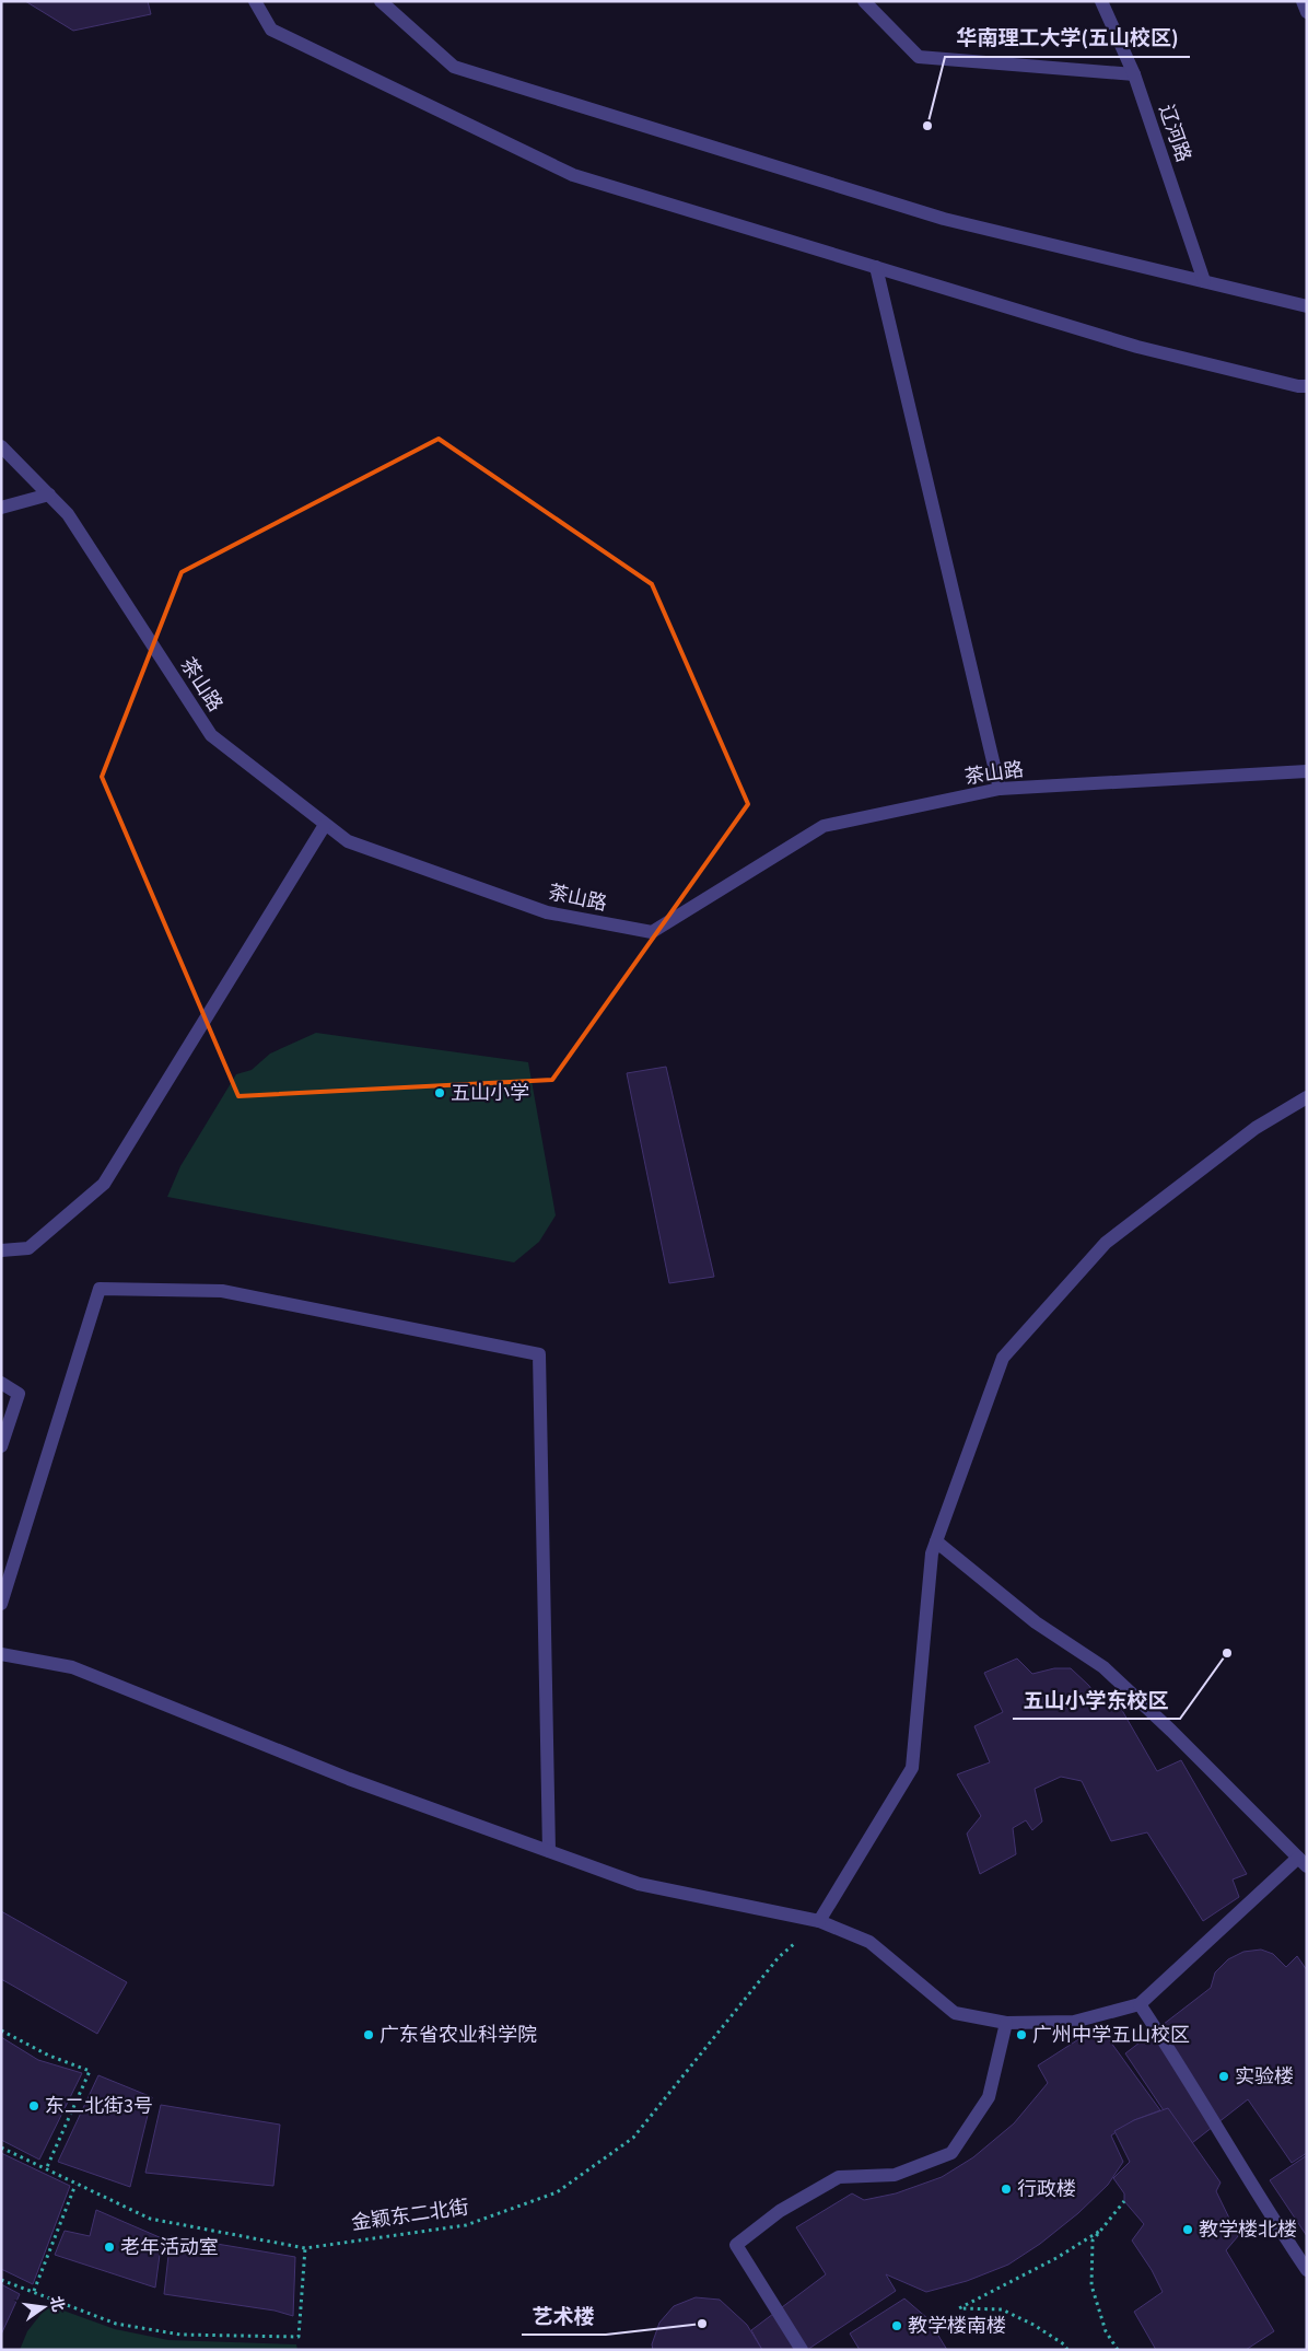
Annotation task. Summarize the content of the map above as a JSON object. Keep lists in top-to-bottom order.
{
  "streets": {
    "street": ["辽河路", "茶山路"],
    "path": ["金颖东二北街"]
  },
  "places": [
    "华南理工大学(五山校区)",
    "五山小学",
    "五山小学东校区",
    "广东省农业科学院",
    "广州中学五山校区",
    "实验楼",
    "东二北街3号",
    "行政楼",
    "教学楼北楼",
    "老年活动室",
    "艺术楼",
    "教学楼南楼"
  ],
  "north": "right"
}
